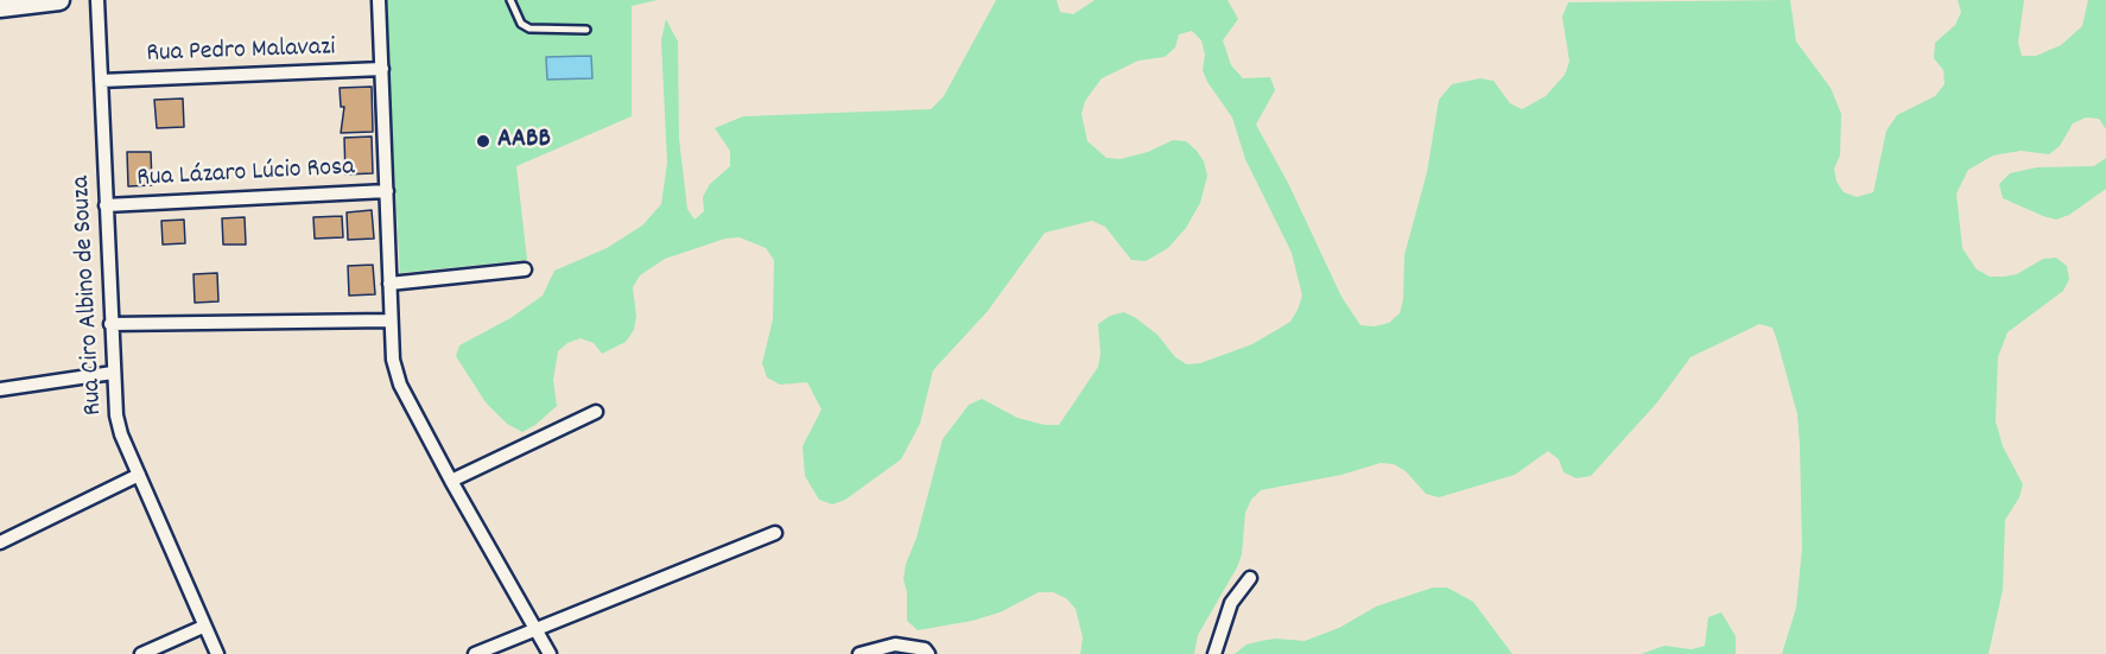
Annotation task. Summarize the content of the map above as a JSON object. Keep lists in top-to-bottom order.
{
  "streets": {
    "street": ["Rua Pedro Malavazi", "Rua Lázaro Lúcio Rosa", "Rua Ciro Albino de Souza"]
  },
  "crossings": [
    ["Rua Pedro Malavazi", "Rua Ciro Albino de Souza"],
    ["Rua Lázaro Lúcio Rosa", "Rua Ciro Albino de Souza"]
  ],
  "places": ["AABB"]
}
